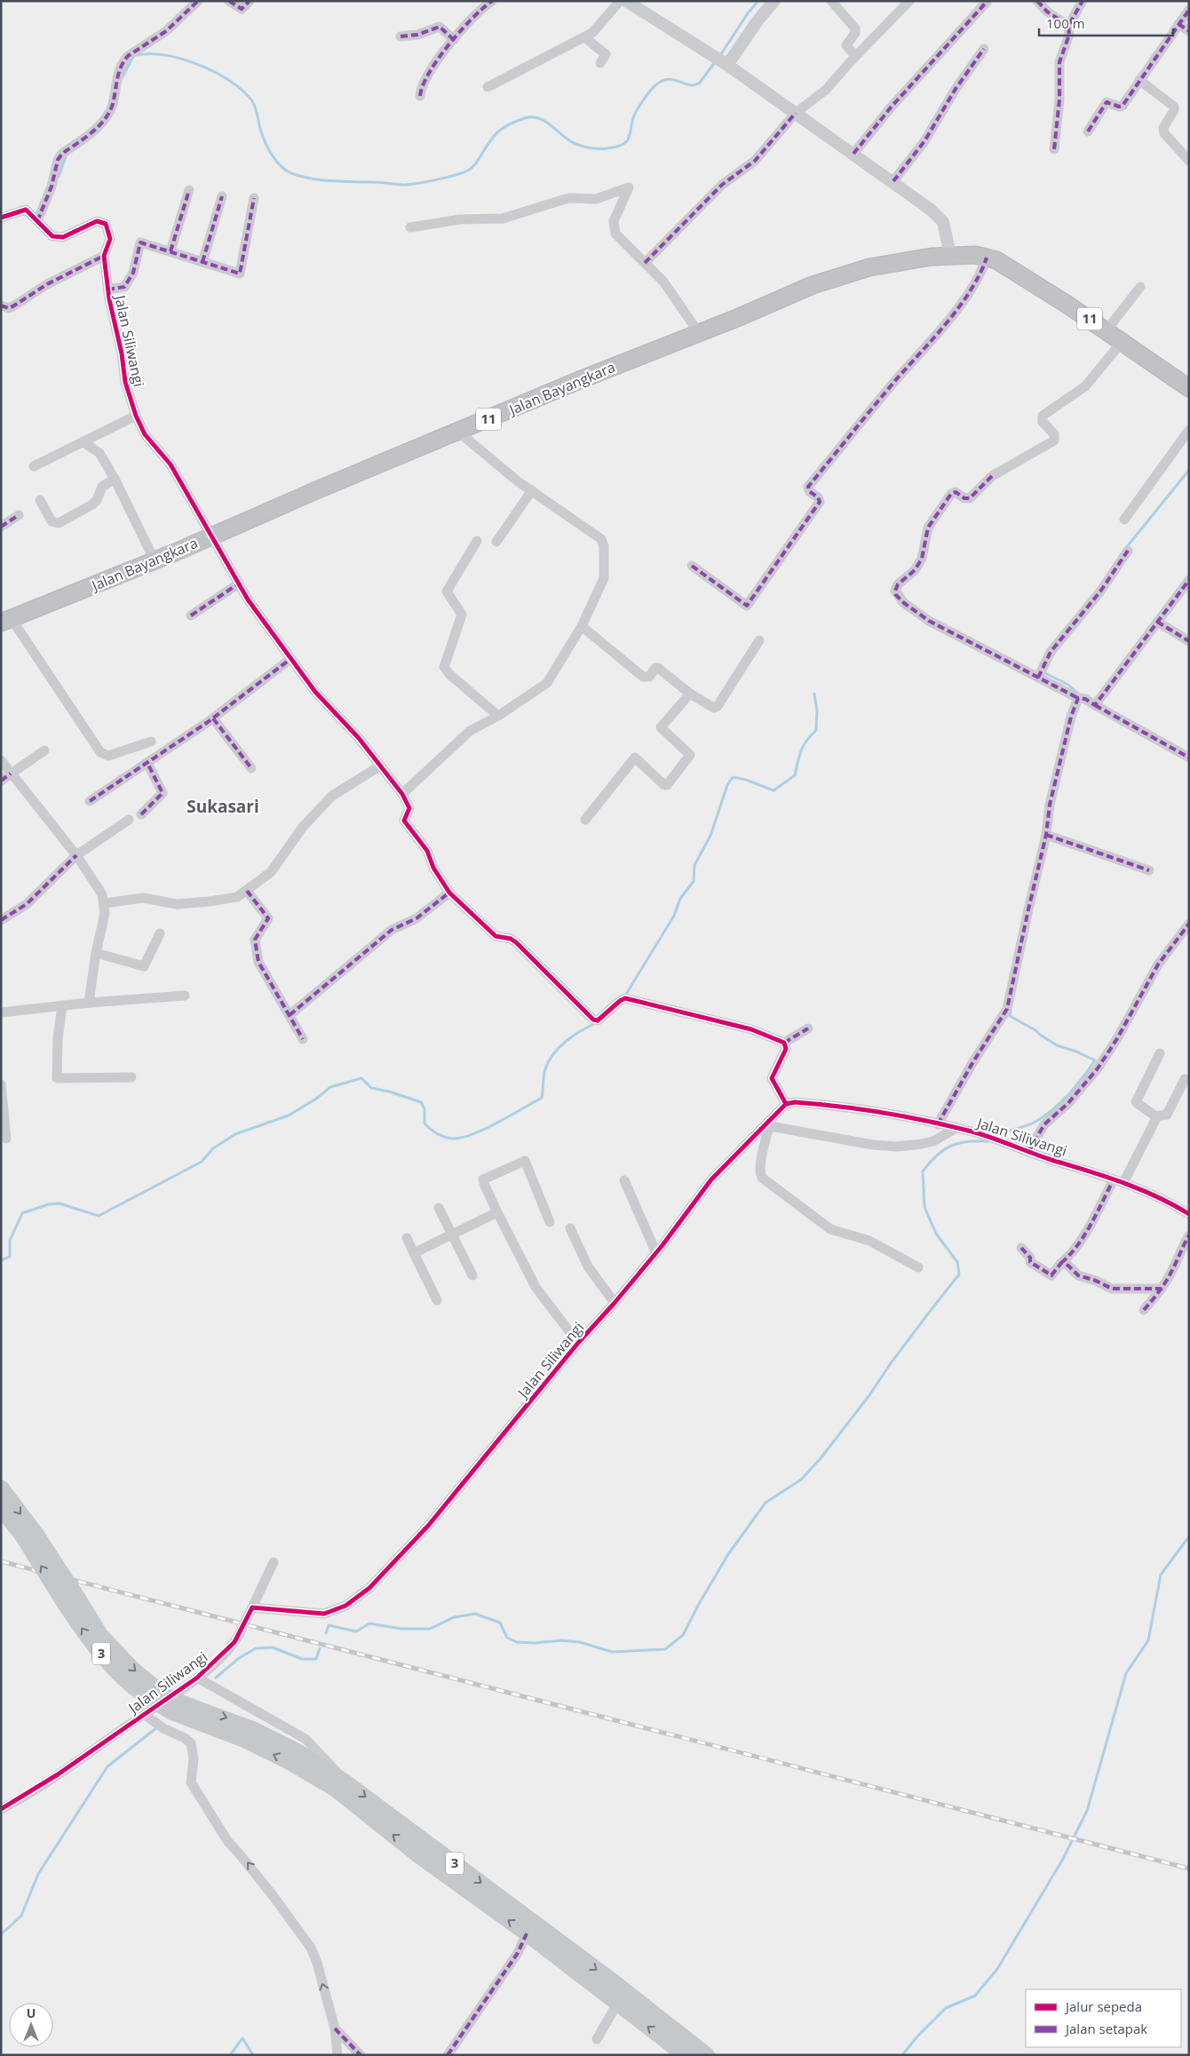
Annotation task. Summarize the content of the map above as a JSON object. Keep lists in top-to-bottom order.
{
  "streets": {
    "highway": ["11", "Jalan Bayangkara"],
    "main road": ["3"],
    "street": ["Jalan Siliwangi"]
  },
  "crossings": [
    ["11", "Jalan Bayangkara"],
    ["Jalan Siliwangi", "Jalan Bayangkara"]
  ],
  "districts": ["Sukasari"],
  "legend": ["Jalur sepeda", "Jalan setapak"],
  "scale_bar": "100 m",
  "north": "top"
}
